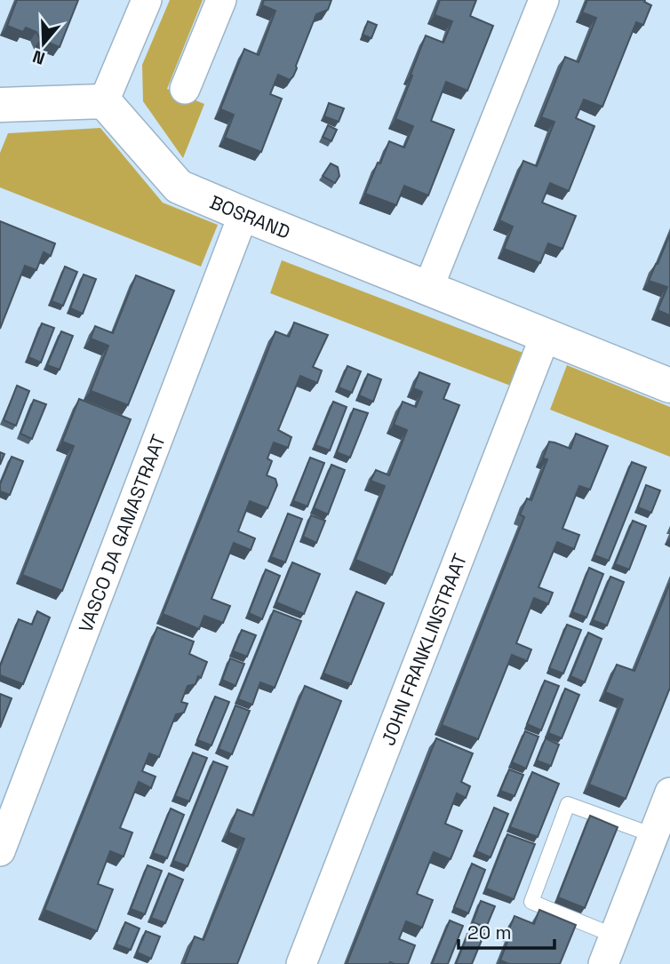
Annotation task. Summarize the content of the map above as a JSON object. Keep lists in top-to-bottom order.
{
  "streets": {
    "street": ["BOSRAND", "VASCO DA GAMASTRAAT", "JOHN FRANKLINSTRAAT"]
  },
  "crossings": [
    ["BOSRAND", "VASCO DA GAMASTRAAT"],
    ["BOSRAND", "JOHN FRANKLINSTRAAT"]
  ],
  "scale_bar": "20 m",
  "north": "bottom"
}
